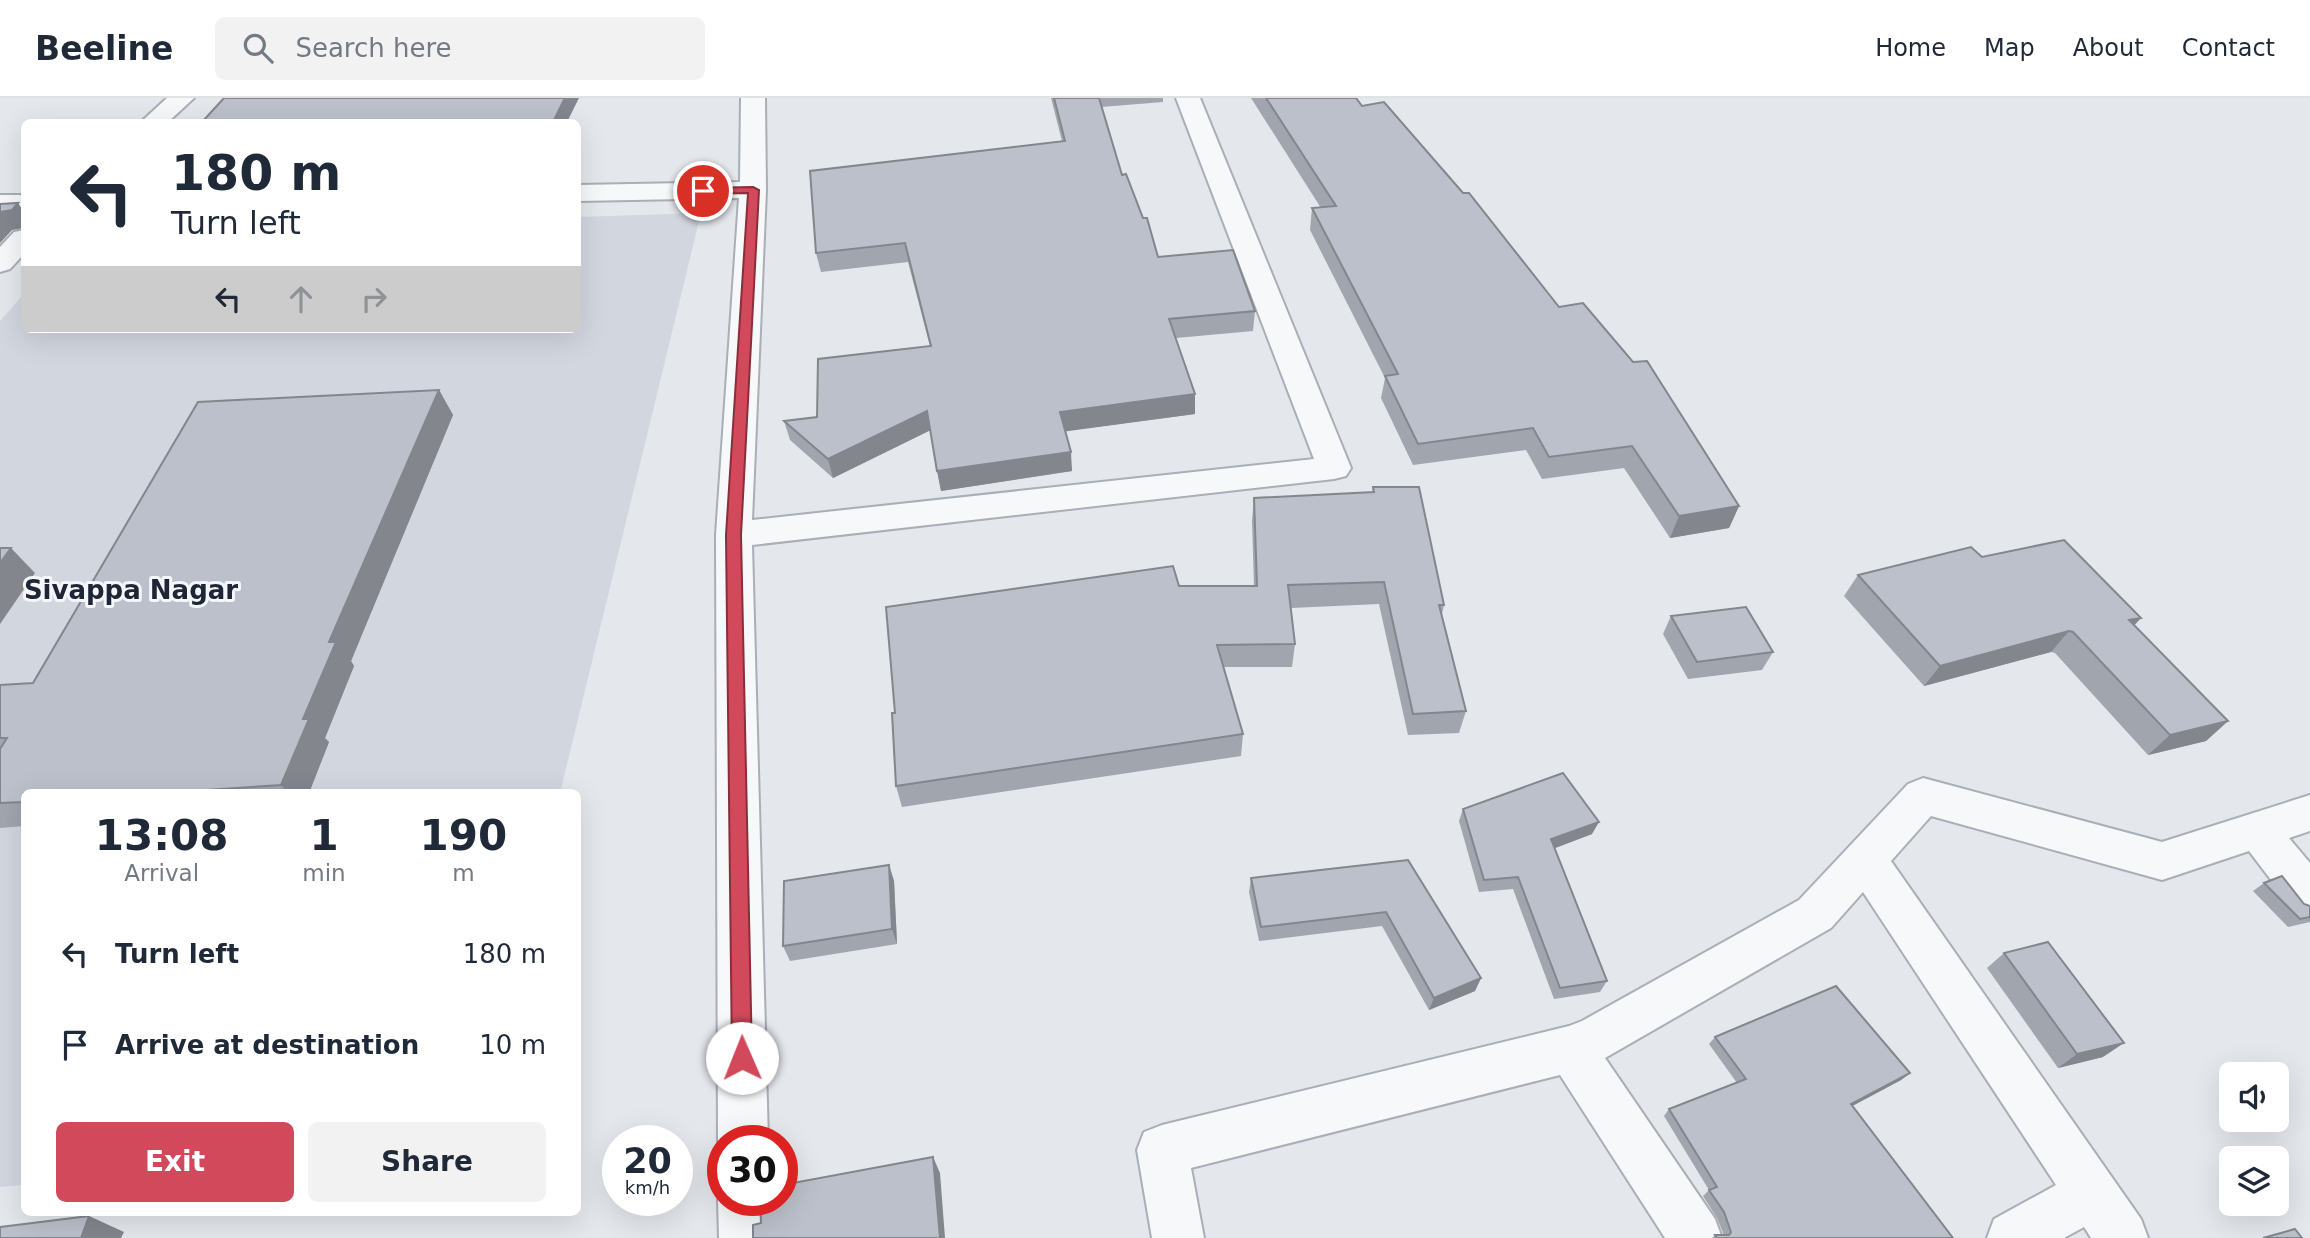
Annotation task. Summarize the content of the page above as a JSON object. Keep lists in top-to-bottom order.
{
  "districts": ["Sivappa Nagar"],
  "page": {
    "header": "Beeline",
    "search": "Search here",
    "nav": [
      "Home",
      "Map",
      "About",
      "Contact"
    ],
    "turn": ["180 m", "Turn left"],
    "eta": [
      "13:08",
      "Arrival",
      "1",
      "min",
      "190",
      "m"
    ],
    "list": [
      {
        "name": "Turn left",
        "value": "180 m"
      },
      {
        "name": "Arrive at destination",
        "value": "10 m"
      }
    ],
    "buttons": ["Exit", "Share"],
    "speed": "20 km/h",
    "limit": "30"
  }
}
